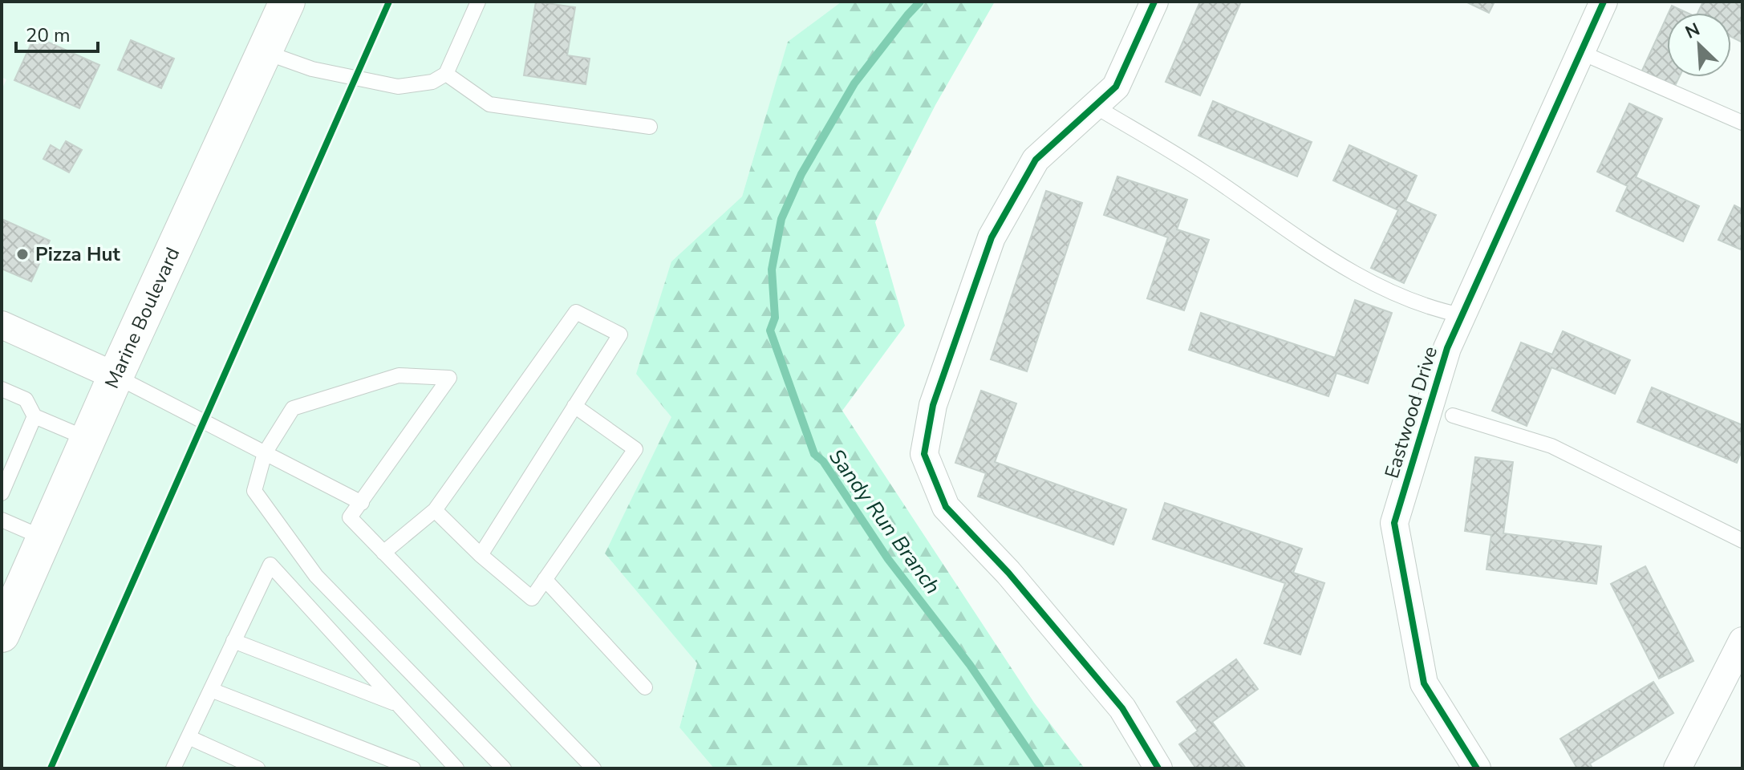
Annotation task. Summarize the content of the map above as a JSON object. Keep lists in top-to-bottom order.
{
  "streets": {
    "main road": ["Marine Boulevard"],
    "street": ["Eastwood Drive"]
  },
  "water": ["Sandy Run Branch"],
  "places": ["Pizza Hut"],
  "scale_bar": "20 m",
  "north": "top left"
}
